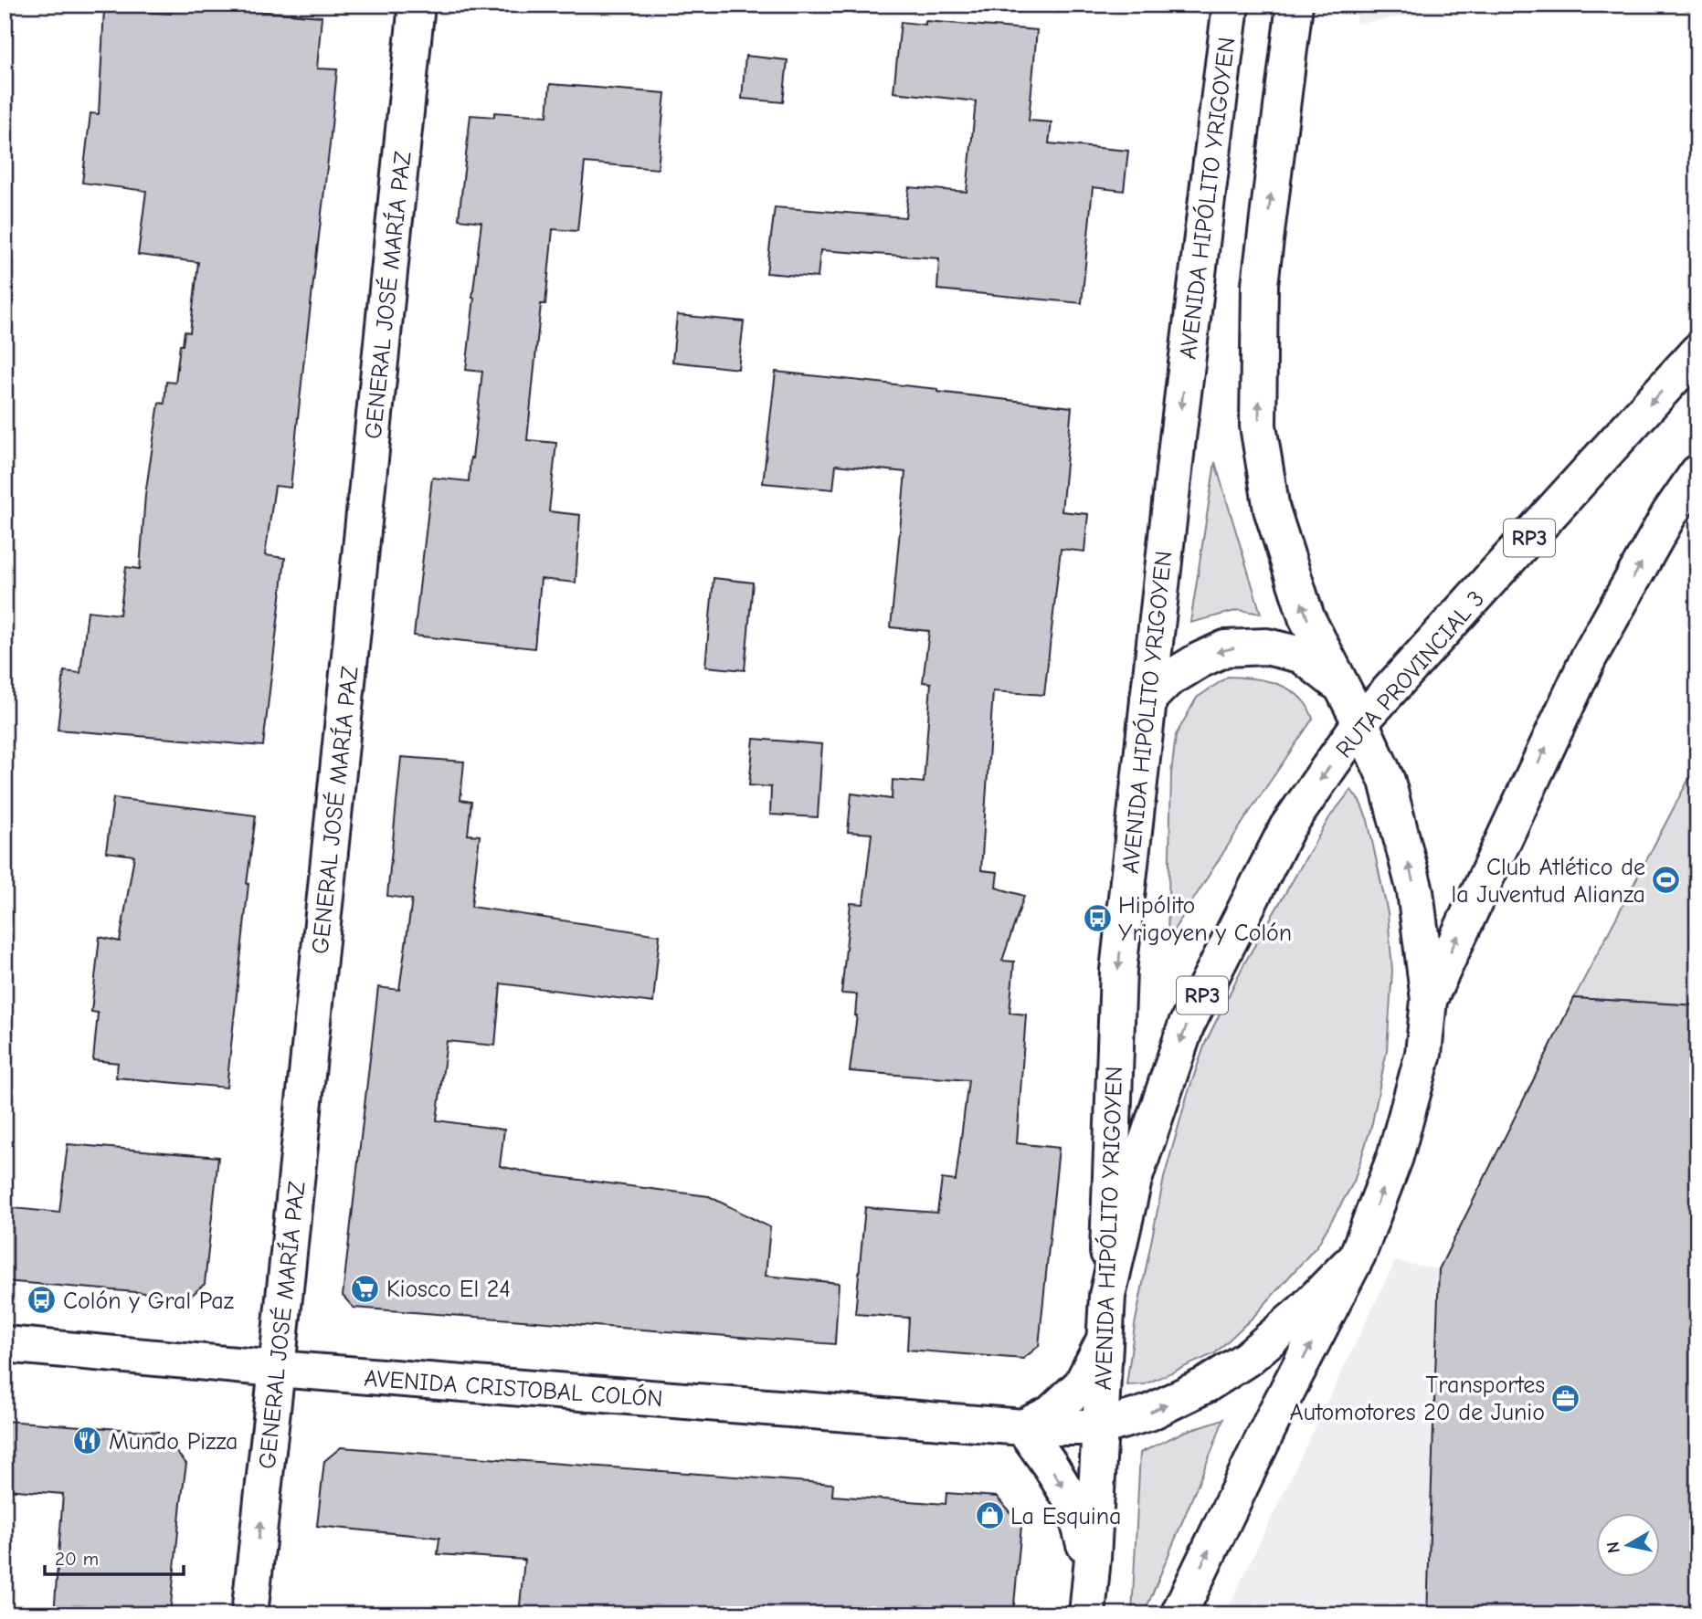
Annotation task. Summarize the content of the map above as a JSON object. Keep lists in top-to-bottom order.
{
  "streets": {
    "main road": [
      "AVENIDA HIPÓLITO YRIGOYEN",
      "GENERAL JOSÉ MARÍA PAZ",
      "RP3",
      "RUTA PROVINCIAL 3",
      "AVENIDA CRISTOBAL COLÓN"
    ]
  },
  "crossings": [
    ["AVENIDA HIPÓLITO YRIGOYEN", "RUTA PROVINCIAL 3"],
    ["AVENIDA HIPÓLITO YRIGOYEN", "AVENIDA CRISTOBAL COLÓN"],
    ["GENERAL JOSÉ MARÍA PAZ", "AVENIDA CRISTOBAL COLÓN"]
  ],
  "places": {
    "sports": ["Club Atlético de la Juventud Alianza"],
    "bus stop": ["Hipólito Yrigoyen y Colón", "Colón y Gral Paz"],
    "supermarket": ["Kiosco El 24"],
    "office": ["Transportes Automotores 20 de Junio"],
    "restaurant": ["Mundo Pizza"],
    "shop": ["La Esquina"]
  },
  "scale_bar": "20 m",
  "north": "left"
}
